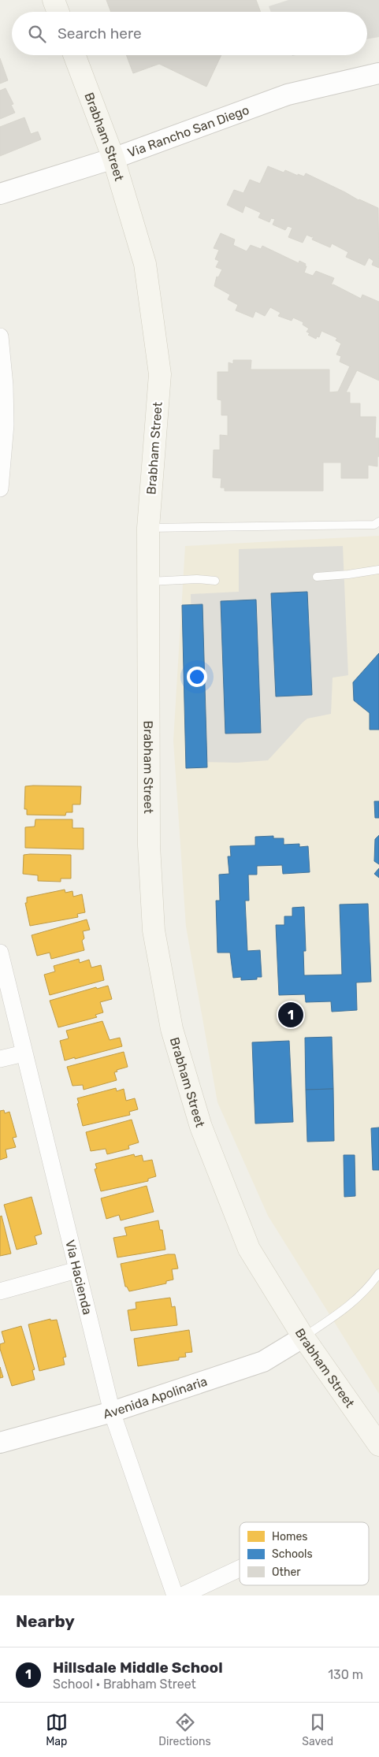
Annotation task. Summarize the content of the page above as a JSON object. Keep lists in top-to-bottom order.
{
  "streets": {
    "main road": ["Brabham Street"],
    "street": ["Via Rancho San Diego", "Via Hacienda", "Avenida Apolinaria"]
  },
  "crossings": [
    ["Via Rancho San Diego", "Brabham Street"],
    ["Brabham Street", "Avenida Apolinaria"],
    ["Via Hacienda", "Avenida Apolinaria"]
  ],
  "legend": ["Homes", "Schools", "Other"],
  "page": {
    "search": "Search here",
    "pins": "1",
    "heading": "Nearby",
    "list": [
      {
        "mark": "1",
        "name": "Hillsdale Middle School",
        "note": "School · Brabham Street",
        "value": "130 m"
      }
    ],
    "nav": ["Map", "Directions", "Saved"]
  }
}
